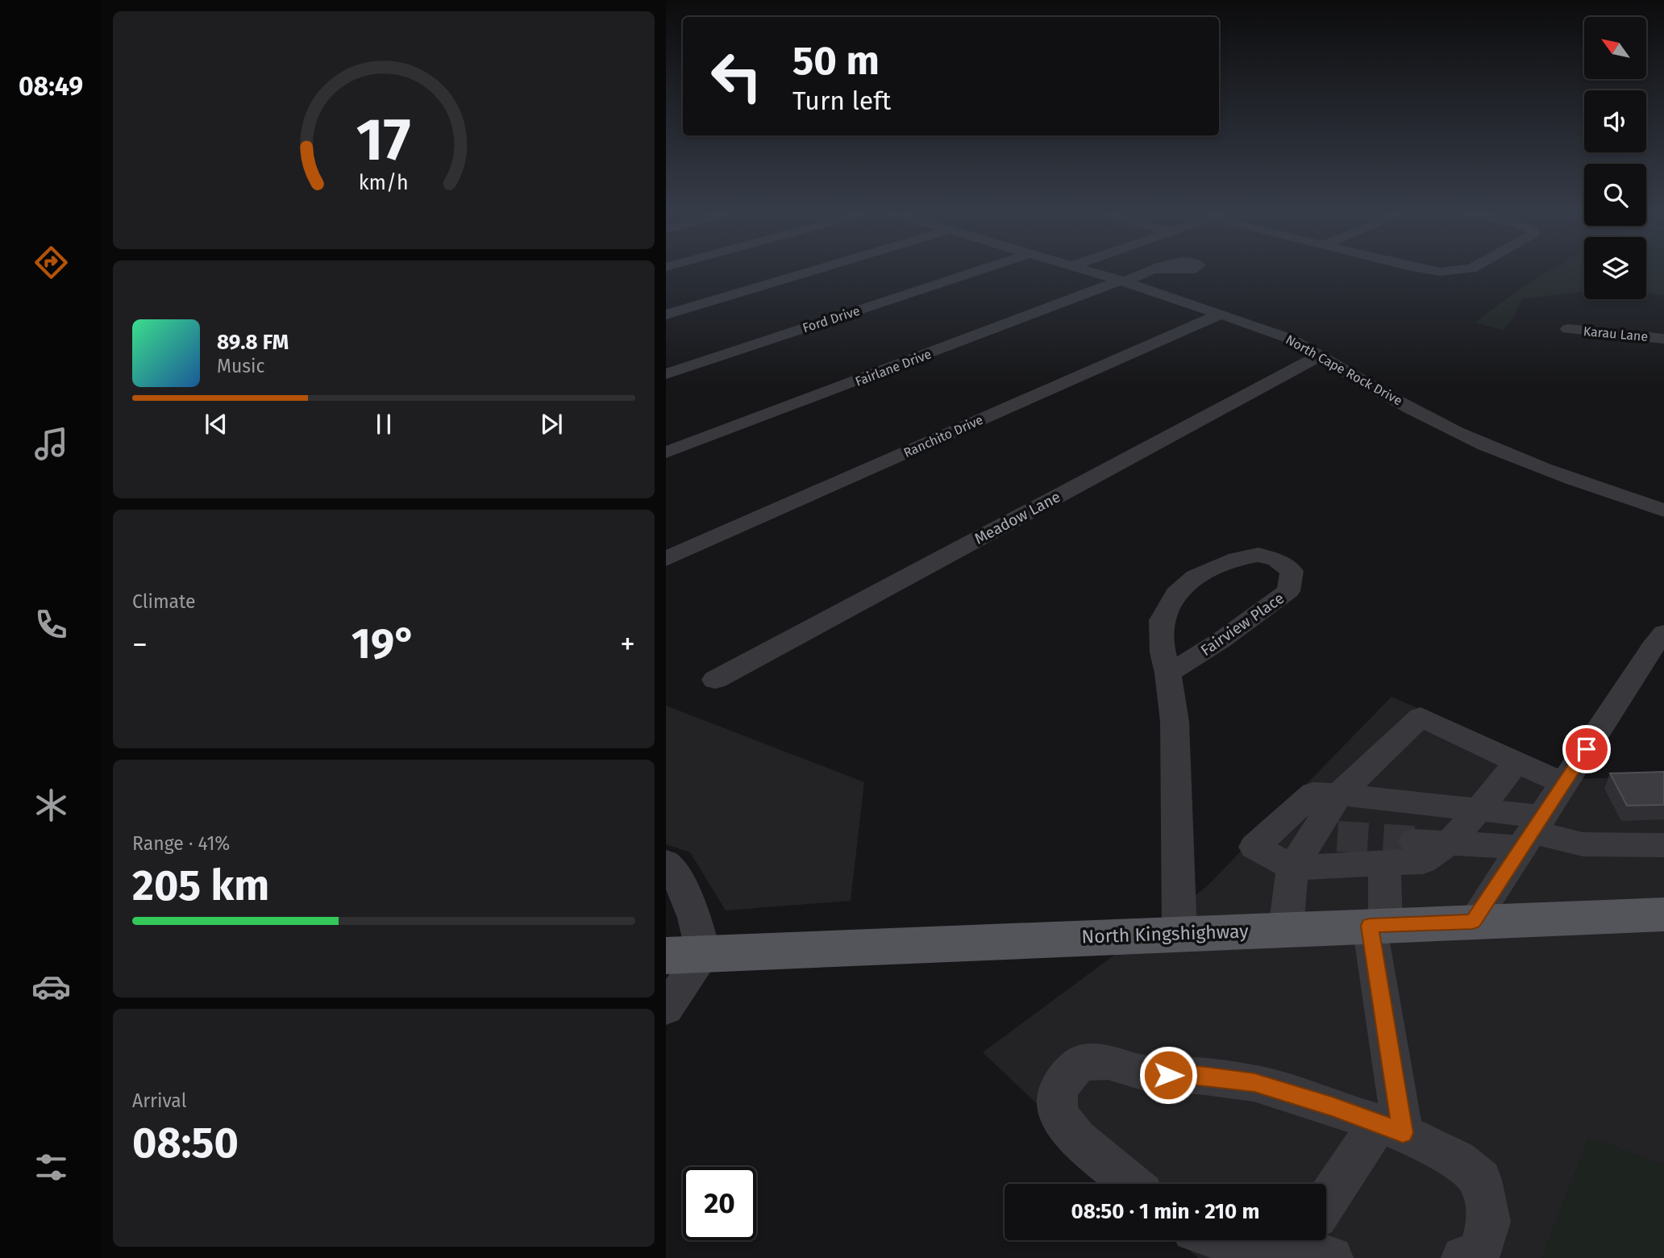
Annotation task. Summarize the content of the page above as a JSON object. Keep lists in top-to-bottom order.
{
  "streets": {
    "main road": ["North Kingshighway"],
    "street": [
      "Ford Drive",
      "Karau Lane",
      "Fairlane Drive",
      "North Cape Rock Drive",
      "Ranchito Drive",
      "Meadow Lane",
      "Fairview Place"
    ]
  },
  "crossings": [
    ["Fairlane Drive", "North Cape Rock Drive"],
    ["North Cape Rock Drive", "Ranchito Drive"],
    ["North Cape Rock Drive", "Meadow Lane"],
    ["Fairview Place", "North Kingshighway"]
  ],
  "north": "top left",
  "page": {
    "tabs": "08:49",
    "turn": ["50 m", "Turn left"],
    "song": ["89.8 FM", "Music"],
    "tile": [
      "Climate",
      ["Range · 41%", "205 km"],
      ["Arrival", "08:50"]
    ],
    "heat": ["−", "19°", "+"],
    "limit": "20",
    "trip": "08:50 · 1 min · 210 m",
    "gauge": ["17", "km/h"]
  }
}
